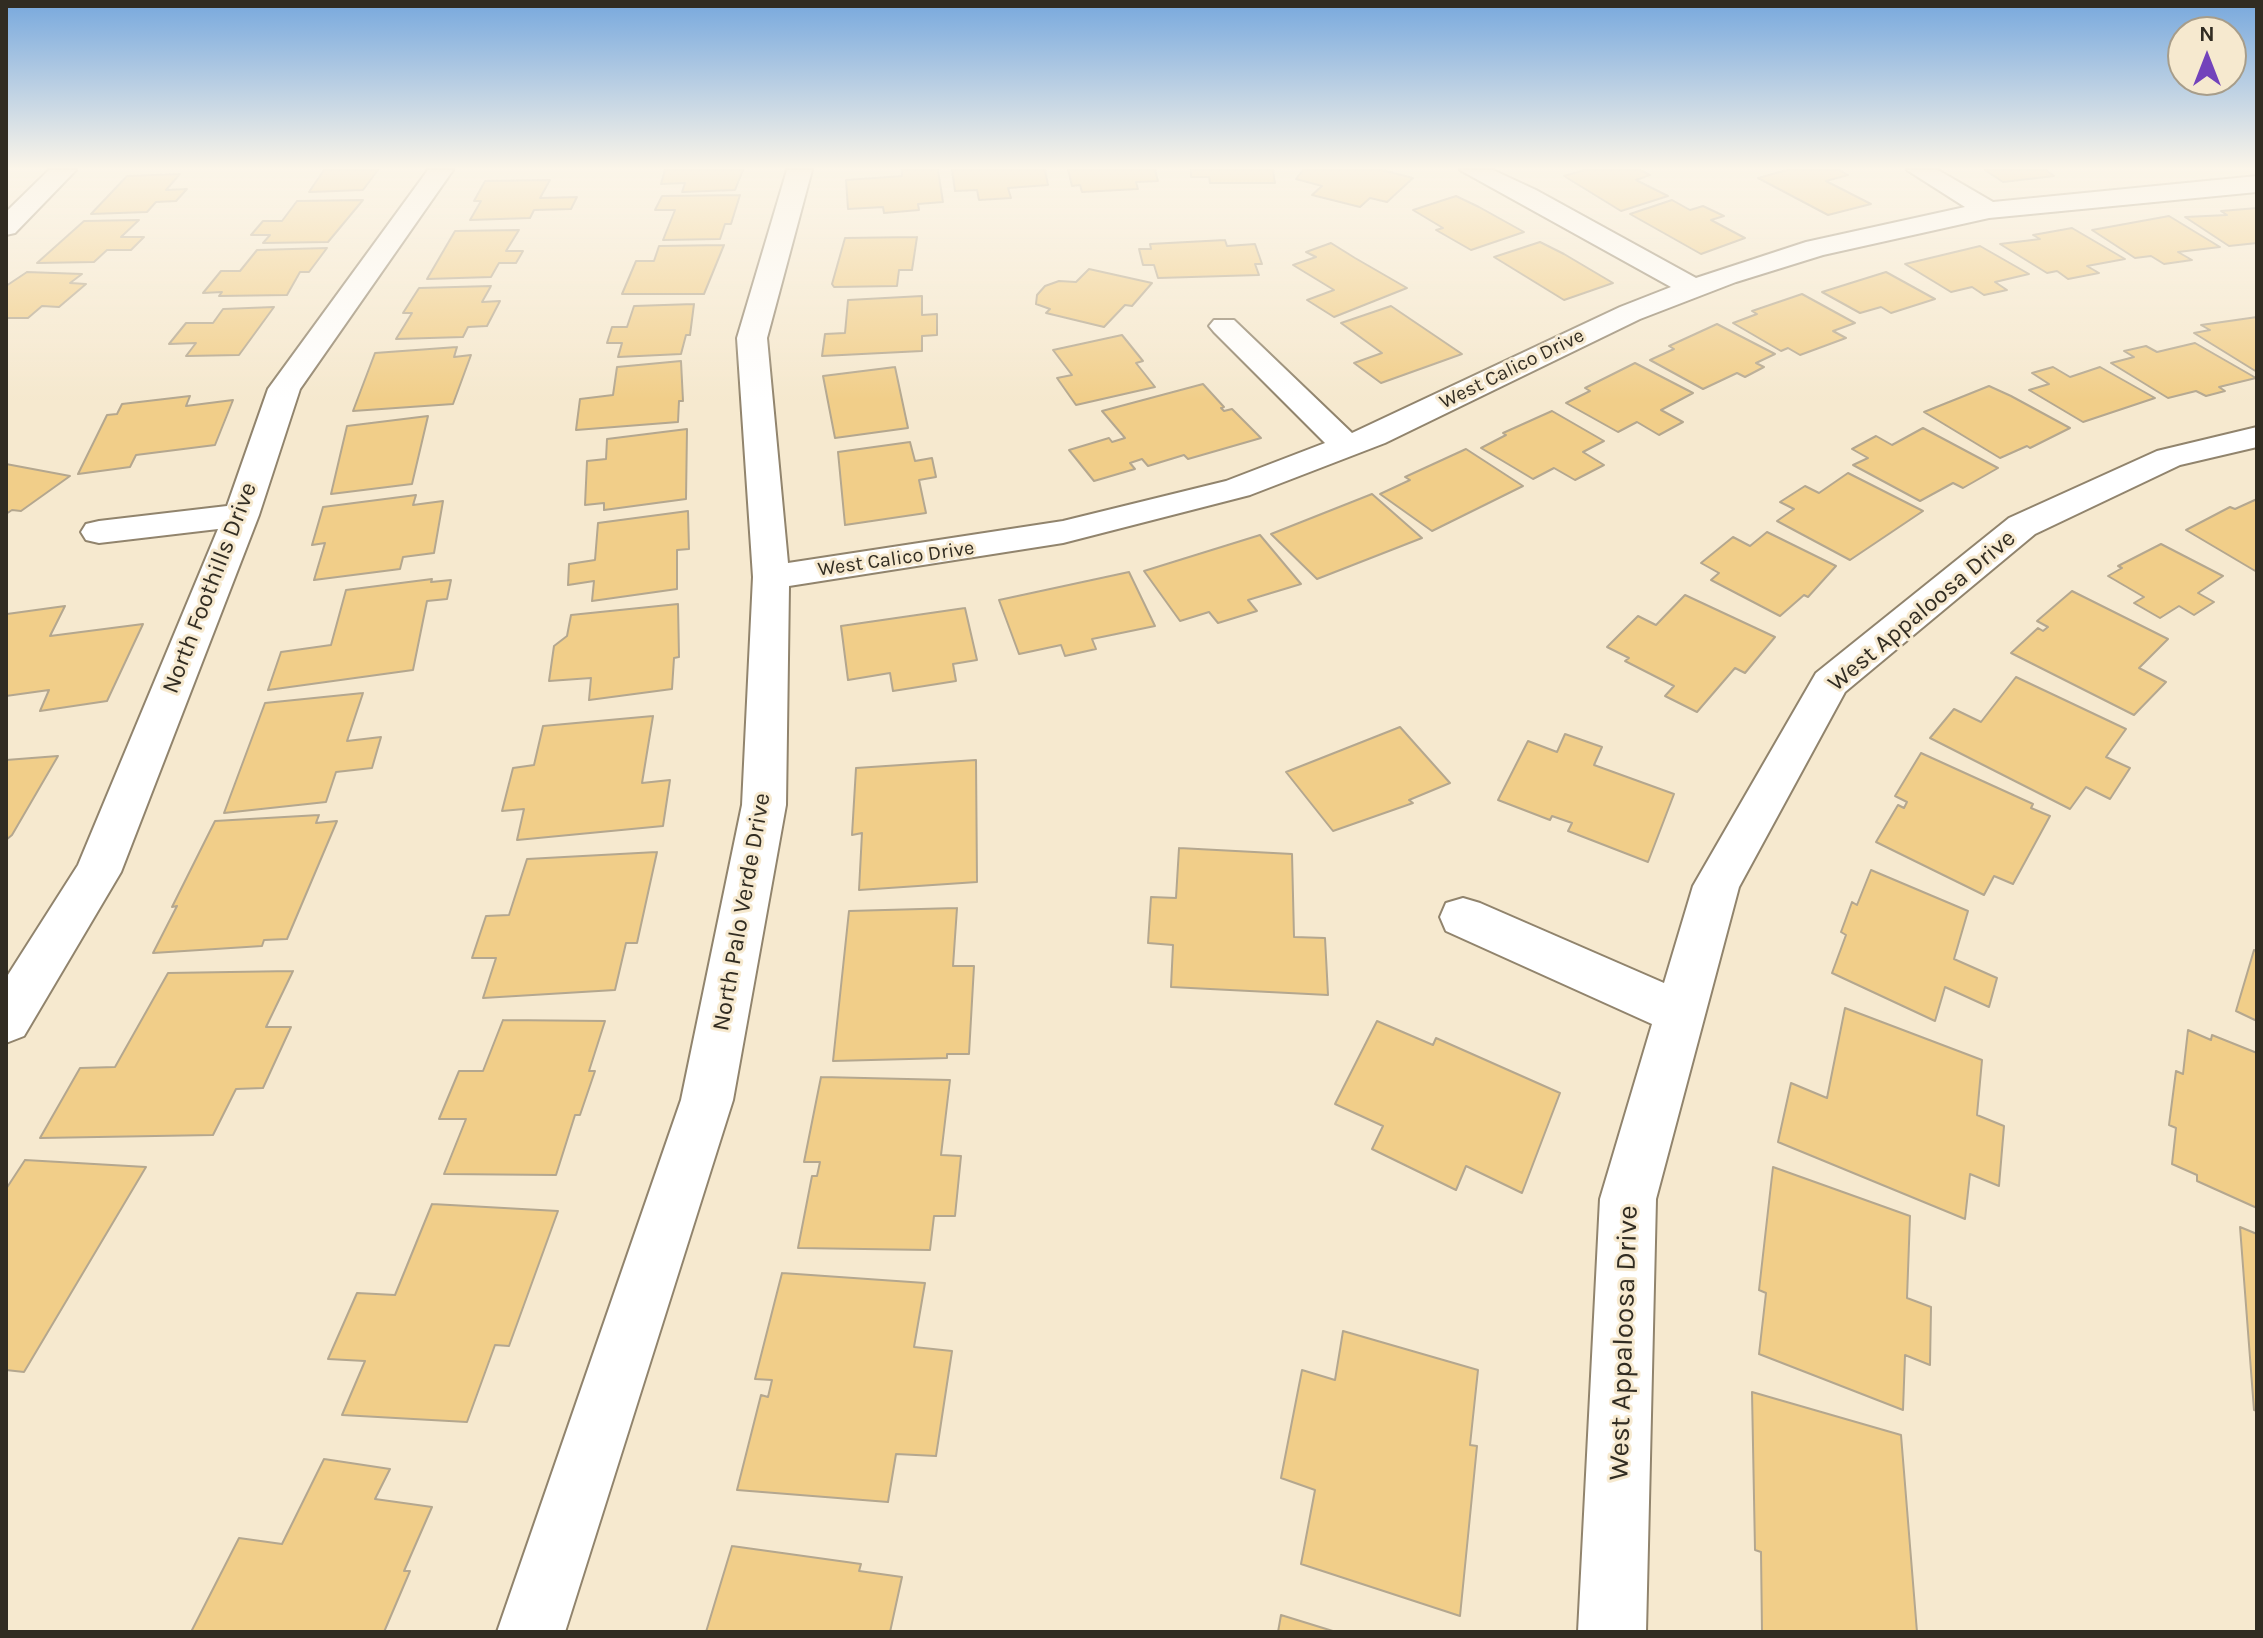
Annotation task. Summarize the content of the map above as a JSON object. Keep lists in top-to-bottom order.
{
  "streets": {
    "street": [
      "West Calico Drive",
      "North Foothills Drive",
      "West Appaloosa Drive",
      "North Palo Verde Drive"
    ]
  },
  "crossings": [
    ["West Calico Drive", "North Palo Verde Drive"]
  ],
  "north": "top"
}
